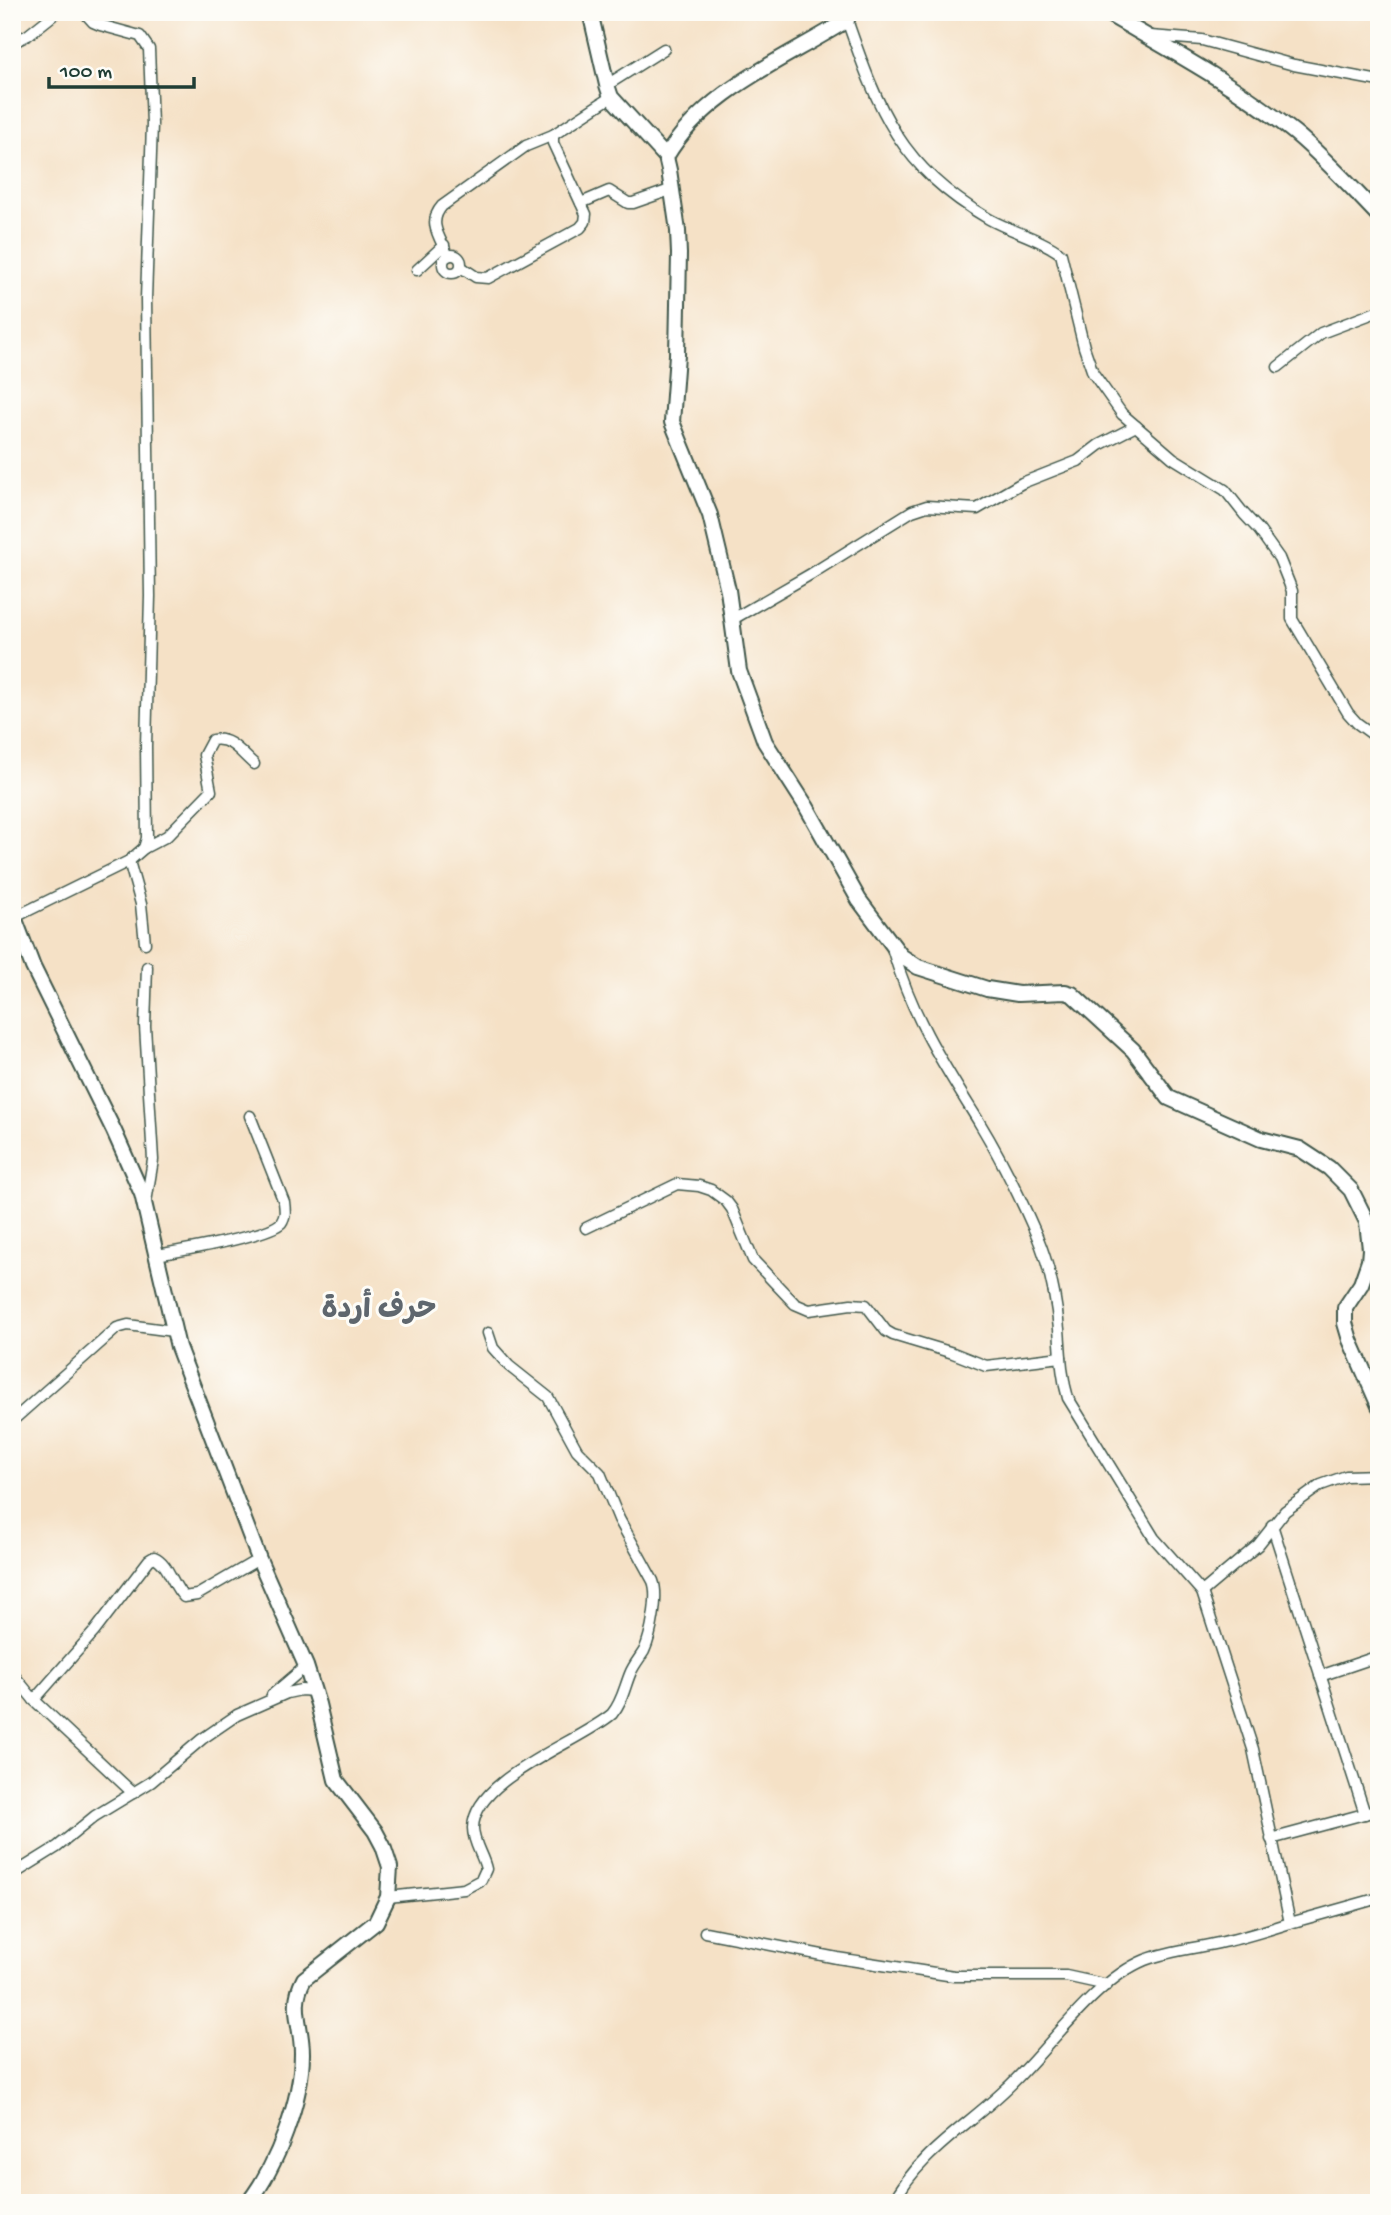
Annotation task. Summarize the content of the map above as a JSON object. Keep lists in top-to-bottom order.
{
  "districts": ["حرف أردة"],
  "scale_bar": "100 m"
}
